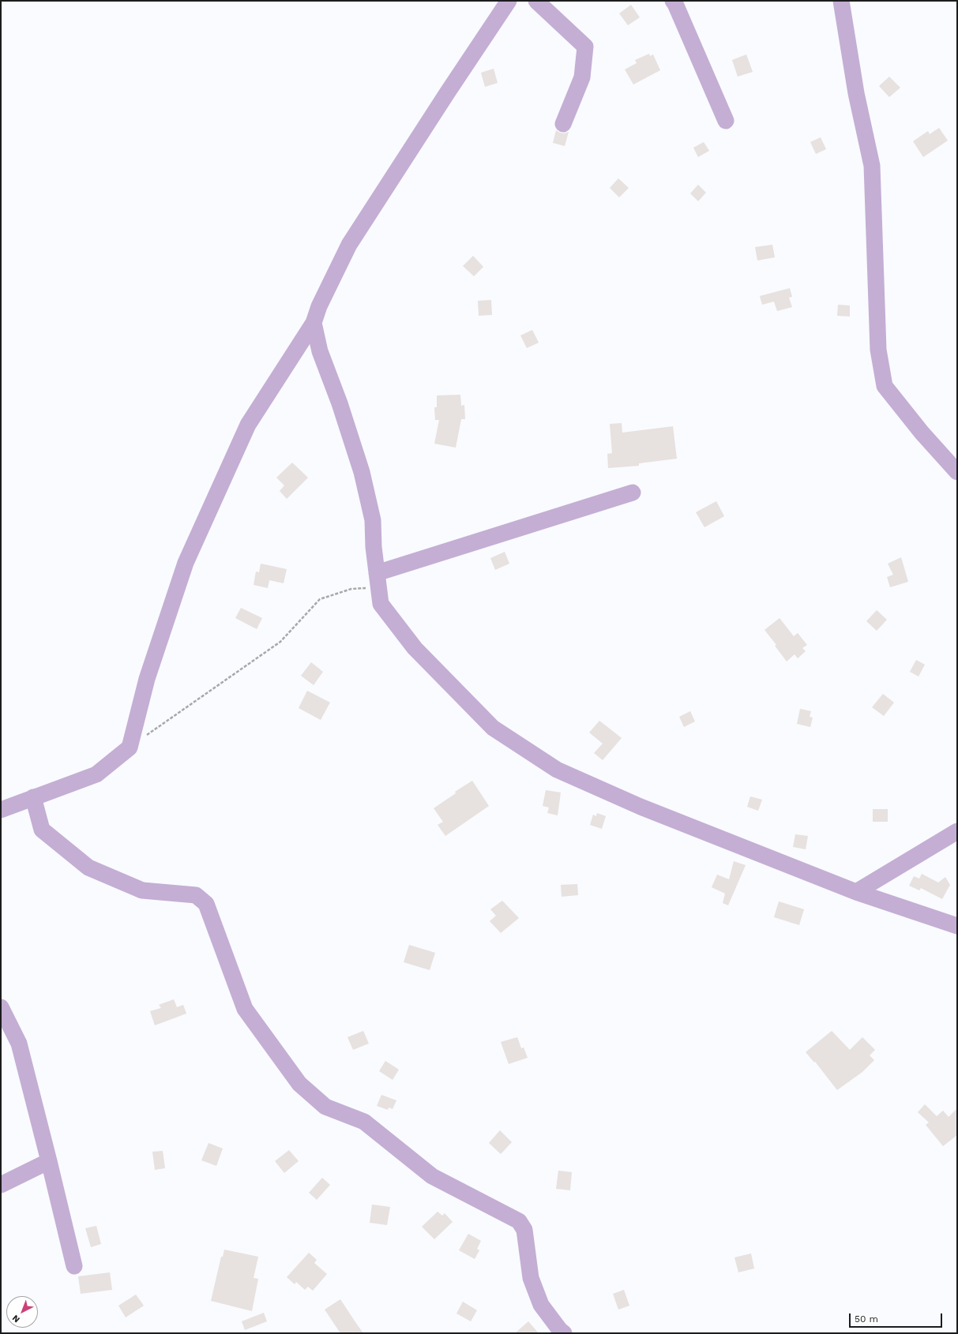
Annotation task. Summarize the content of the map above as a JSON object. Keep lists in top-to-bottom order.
{
  "scale_bar": "50 m",
  "north": "bottom left"
}
